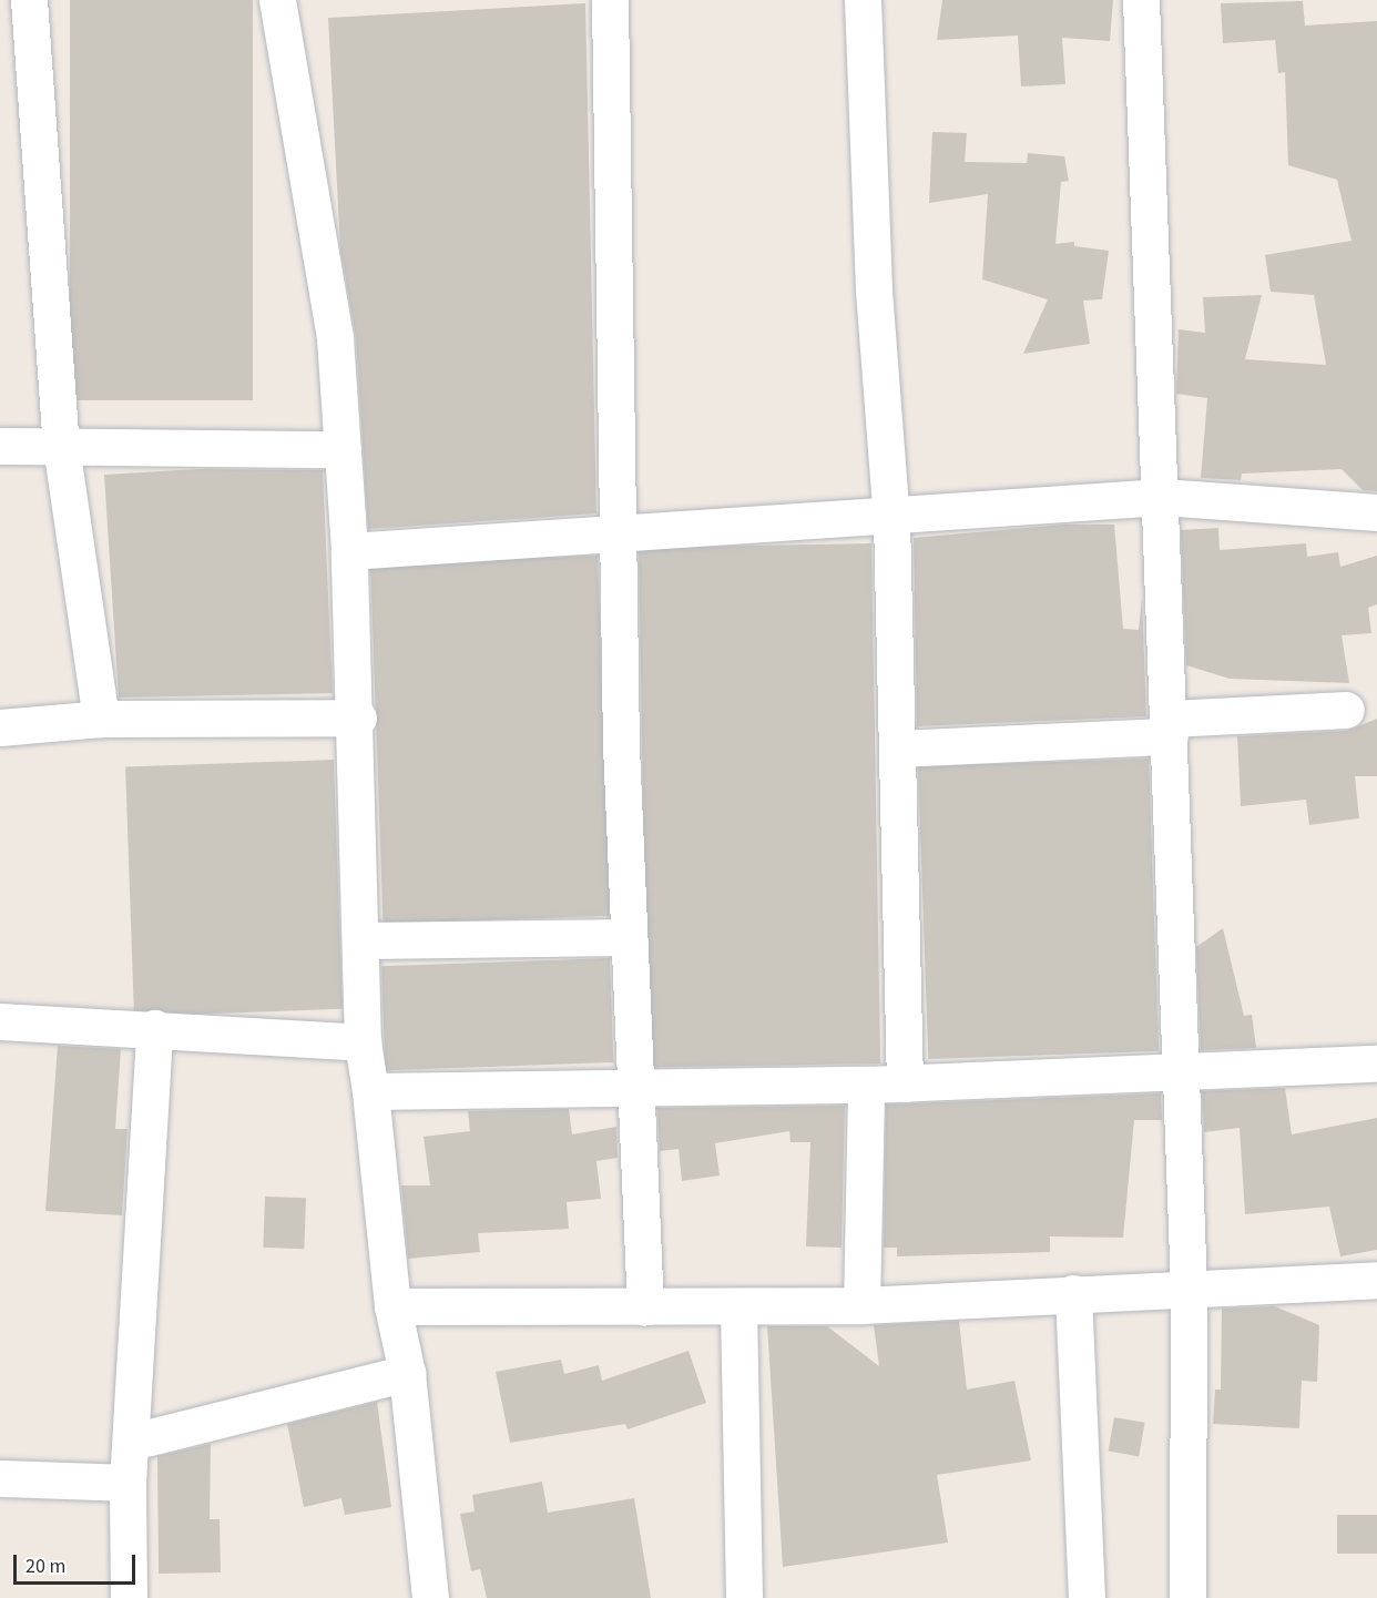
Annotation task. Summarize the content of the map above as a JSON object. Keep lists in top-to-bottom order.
{
  "scale_bar": "20 m"
}
